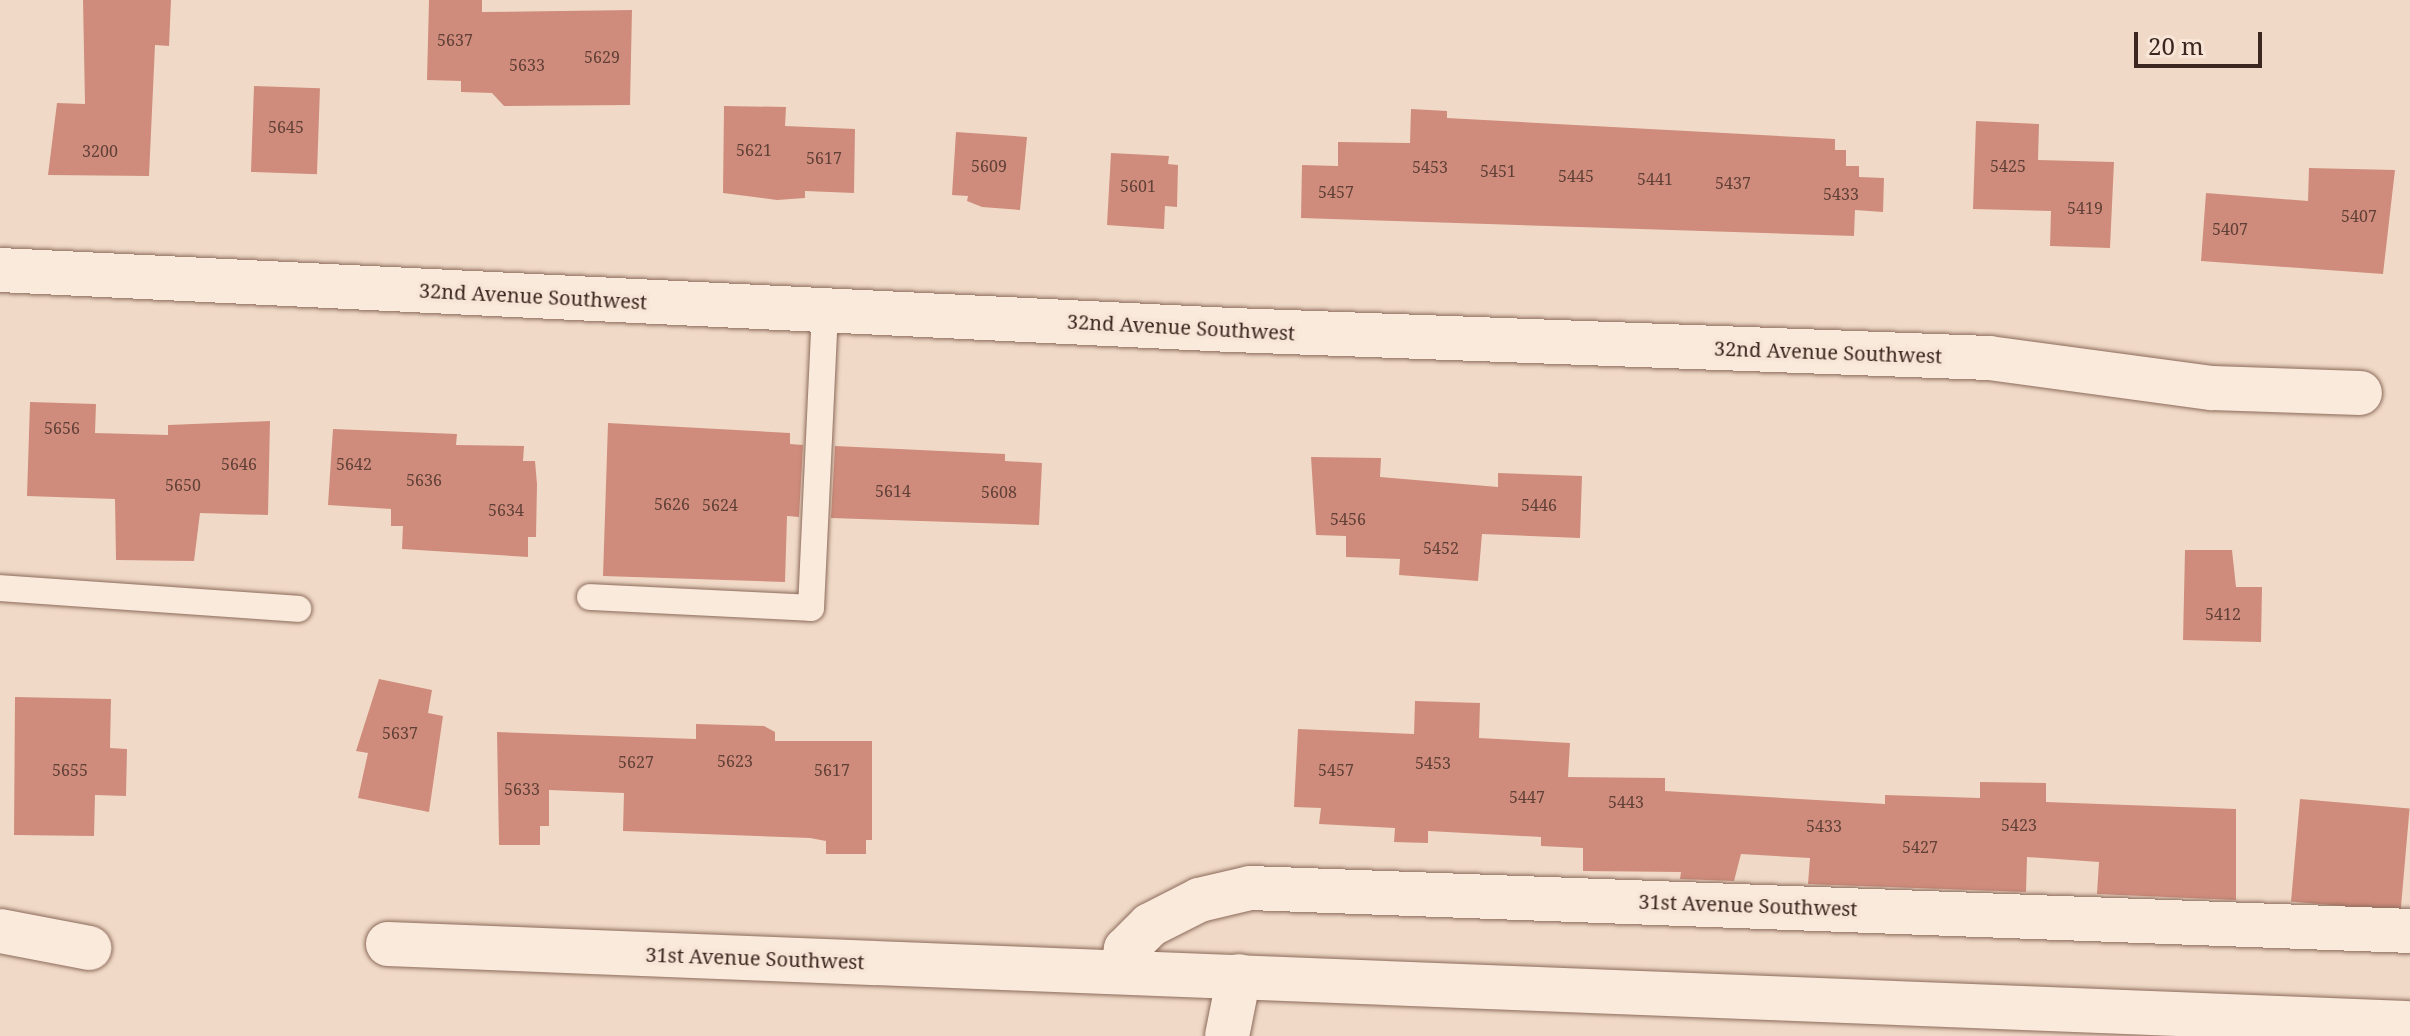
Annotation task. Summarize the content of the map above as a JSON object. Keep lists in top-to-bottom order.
{
  "streets": {
    "street": ["32nd Avenue Southwest", "31st Avenue Southwest"]
  },
  "house_numbers": [
    "5637",
    "5629",
    "5633",
    "5645",
    "5621",
    "3200",
    "5617",
    "5609",
    "5425",
    "5453",
    "5451",
    "5445",
    "5441",
    "5437",
    "5601",
    "5457",
    "5433",
    "5419",
    "5407",
    "5407",
    "5656",
    "5646",
    "5642",
    "5636",
    "5650",
    "5614",
    "5608",
    "5626",
    "5624",
    "5446",
    "5634",
    "5456",
    "5452",
    "5412",
    "5637",
    "5623",
    "5627",
    "5453",
    "5655",
    "5617",
    "5457",
    "5633",
    "5447",
    "5443",
    "5423",
    "5433",
    "5427"
  ],
  "scale_bar": "20 m"
}
